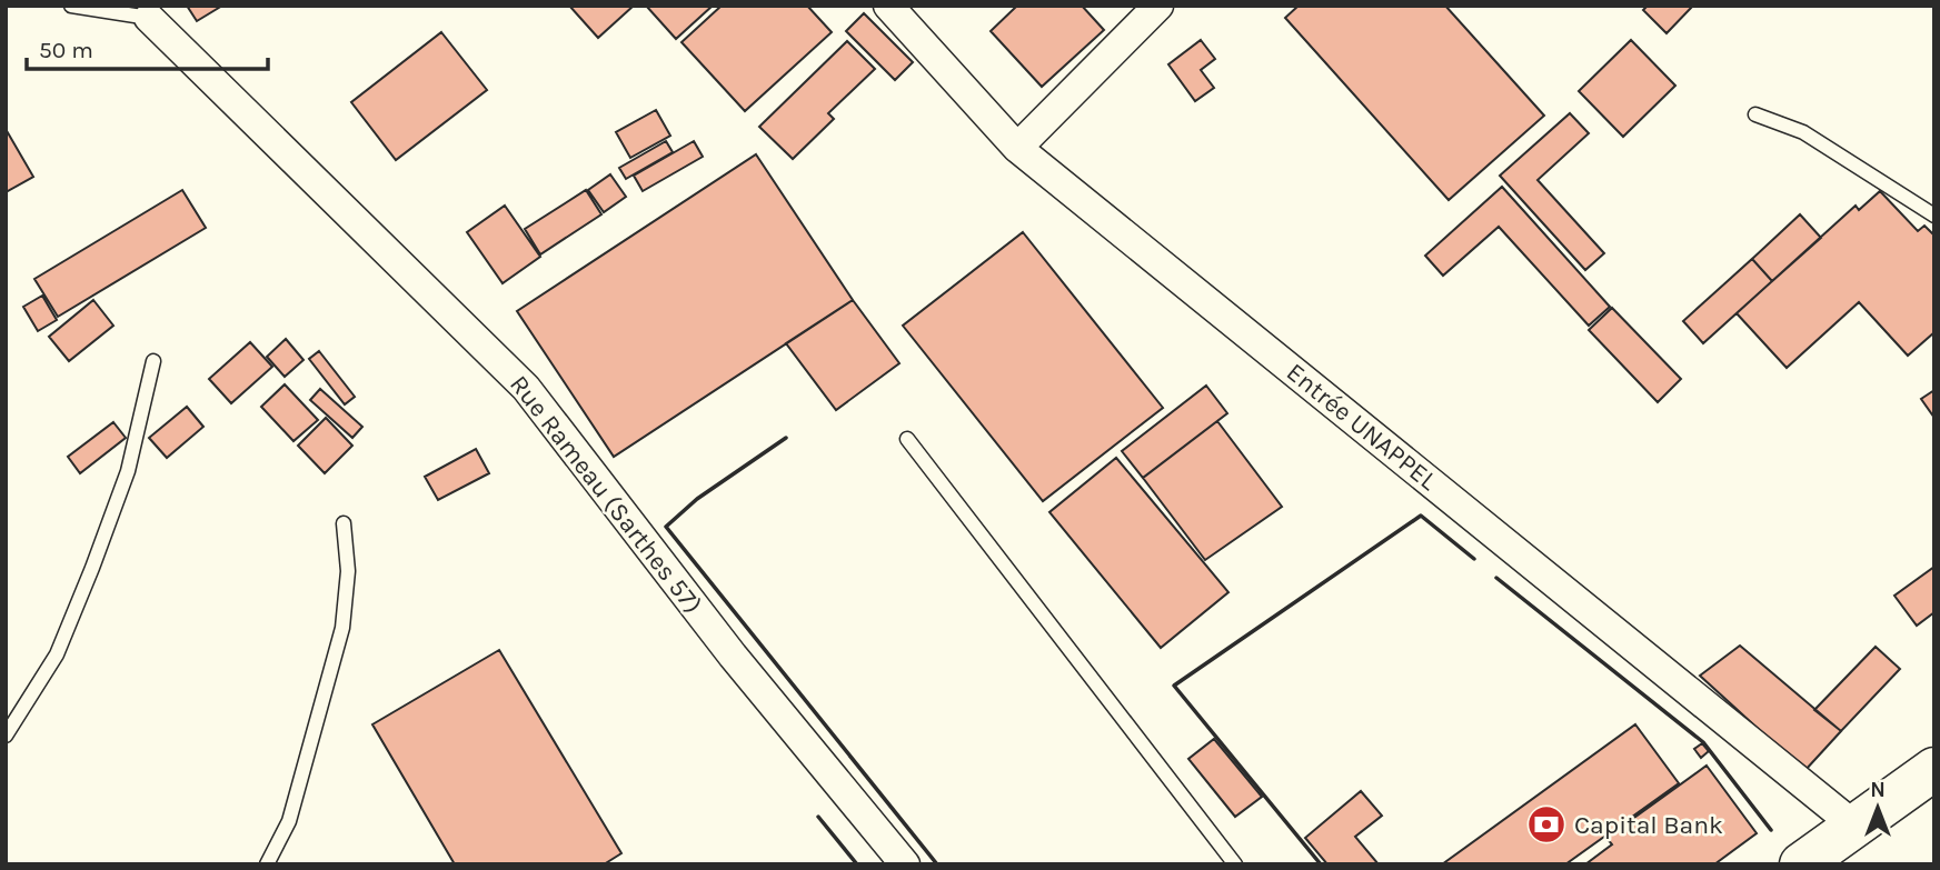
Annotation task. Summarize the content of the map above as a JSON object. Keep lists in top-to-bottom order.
{
  "streets": {
    "street": ["Entrée UNAPPEL", "Rue Rameau (Sarthes 57)"]
  },
  "places": {
    "bank": ["Capital Bank"]
  },
  "scale_bar": "50 m",
  "north": "top"
}
